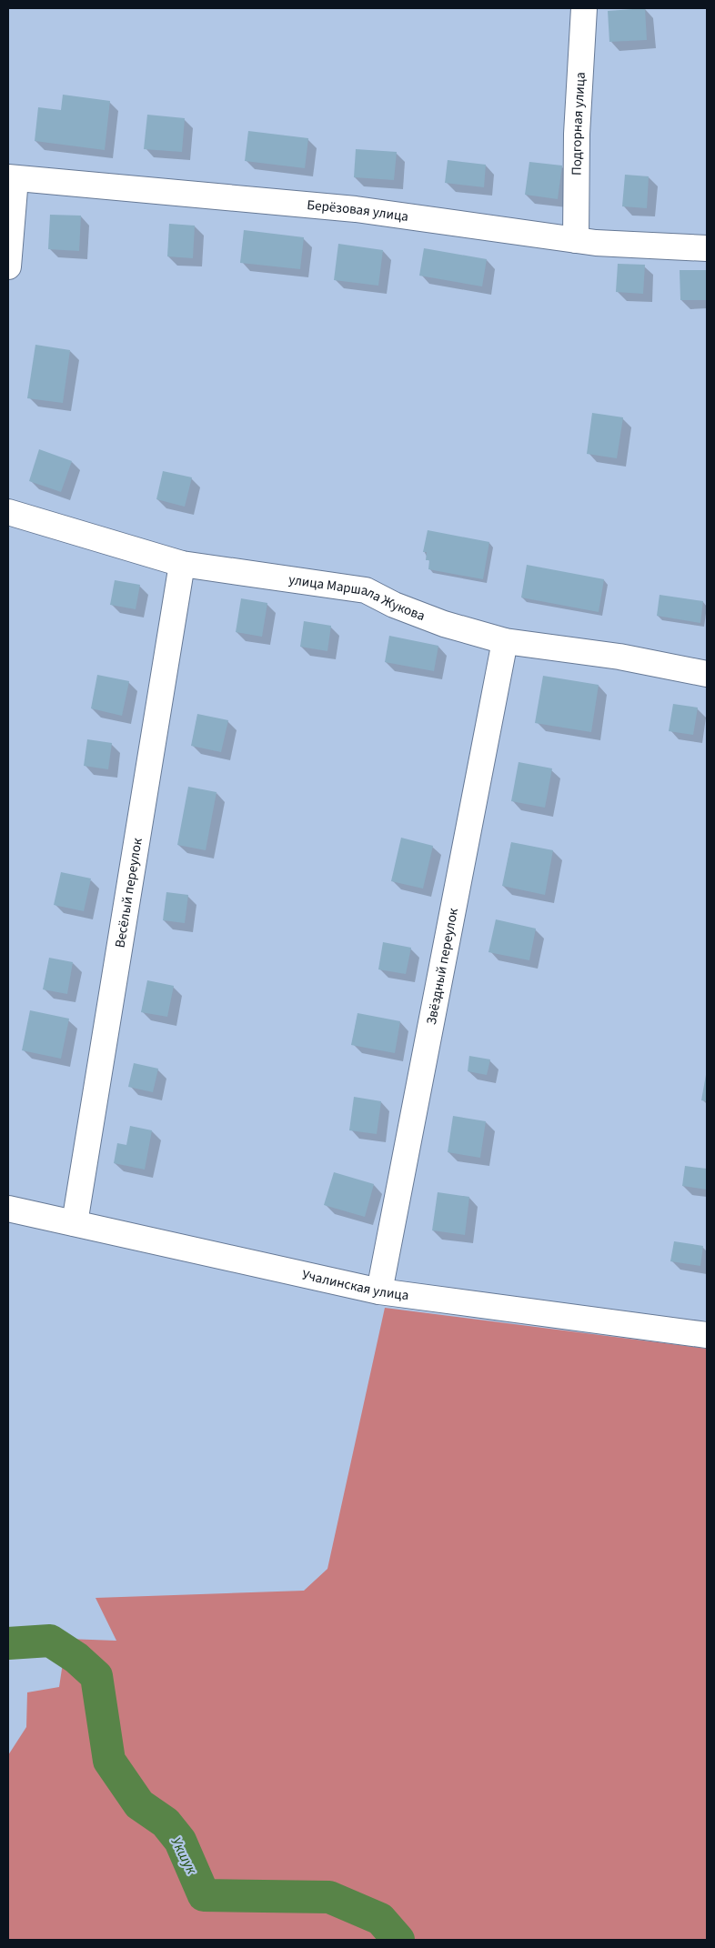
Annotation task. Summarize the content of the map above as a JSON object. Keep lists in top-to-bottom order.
{
  "streets": {
    "street": [
      "Подгорная улица",
      "Берёзовая улица",
      "улица Маршала Жукова",
      "Весёлый переулок",
      "Звёздный переулок",
      "Учалинская улица"
    ]
  },
  "crossings": [
    ["Подгорная улица", "Берёзовая улица"],
    ["улица Маршала Жукова", "Весёлый переулок"],
    ["улица Маршала Жукова", "Звёздный переулок"],
    ["Весёлый переулок", "Учалинская улица"],
    ["Звёздный переулок", "Учалинская улица"]
  ],
  "water": ["Укшук"]
}
